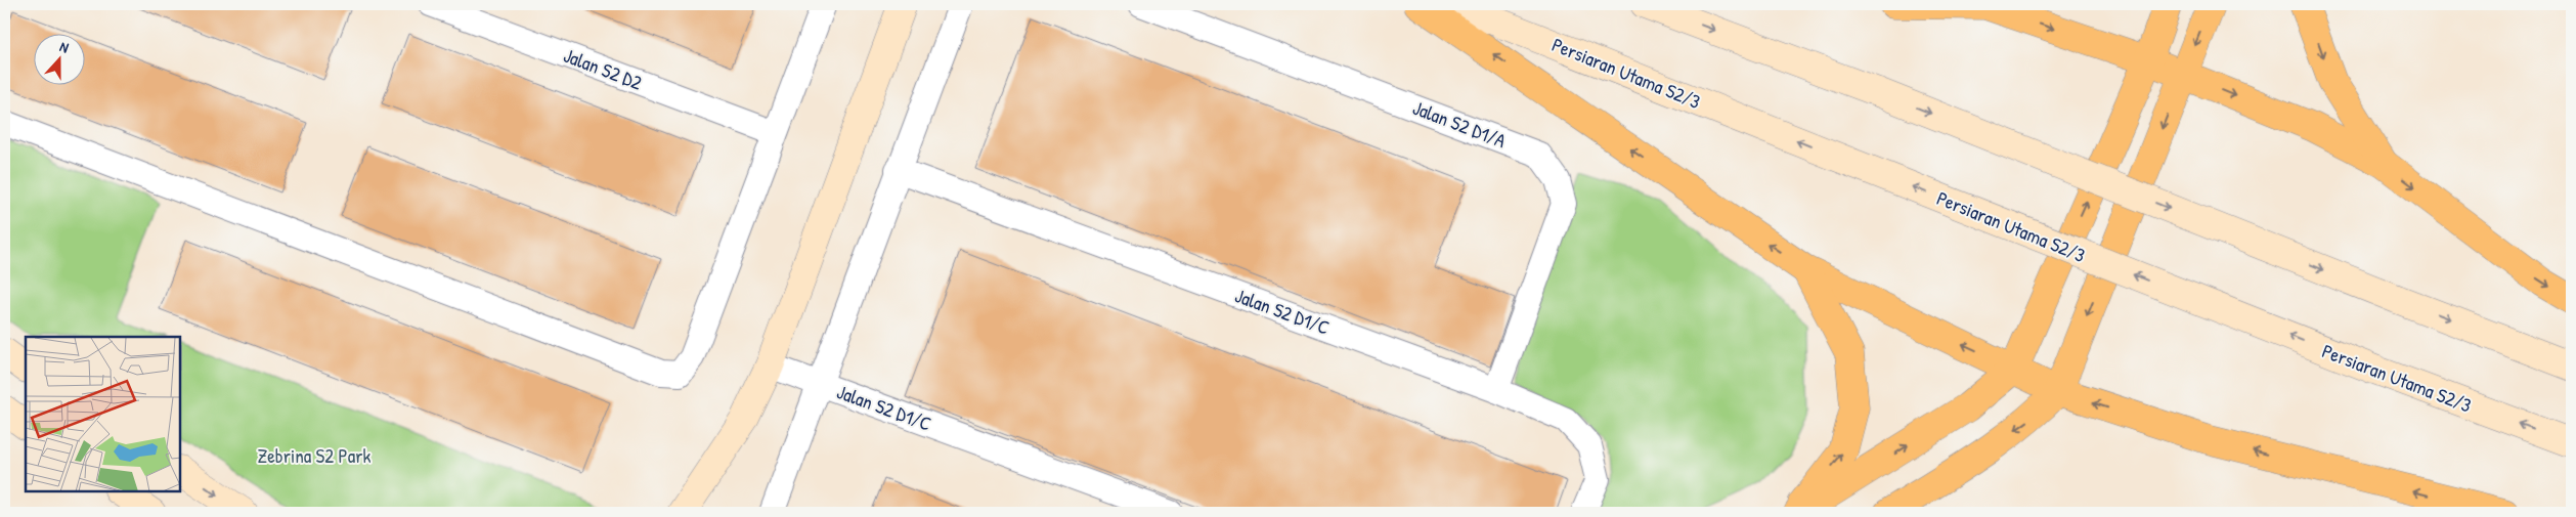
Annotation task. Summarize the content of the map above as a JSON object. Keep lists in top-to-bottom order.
{
  "streets": {
    "main road": ["Persiaran Utama S2/3"],
    "street": ["Jalan S2 D2", "Jalan S2 D1/A", "Jalan S2 D1/C"]
  },
  "crossings": [
    ["Jalan S2 D1/A", "Jalan S2 D1/C"]
  ],
  "parks": ["Zebrina S2 Park"],
  "north": "top"
}
